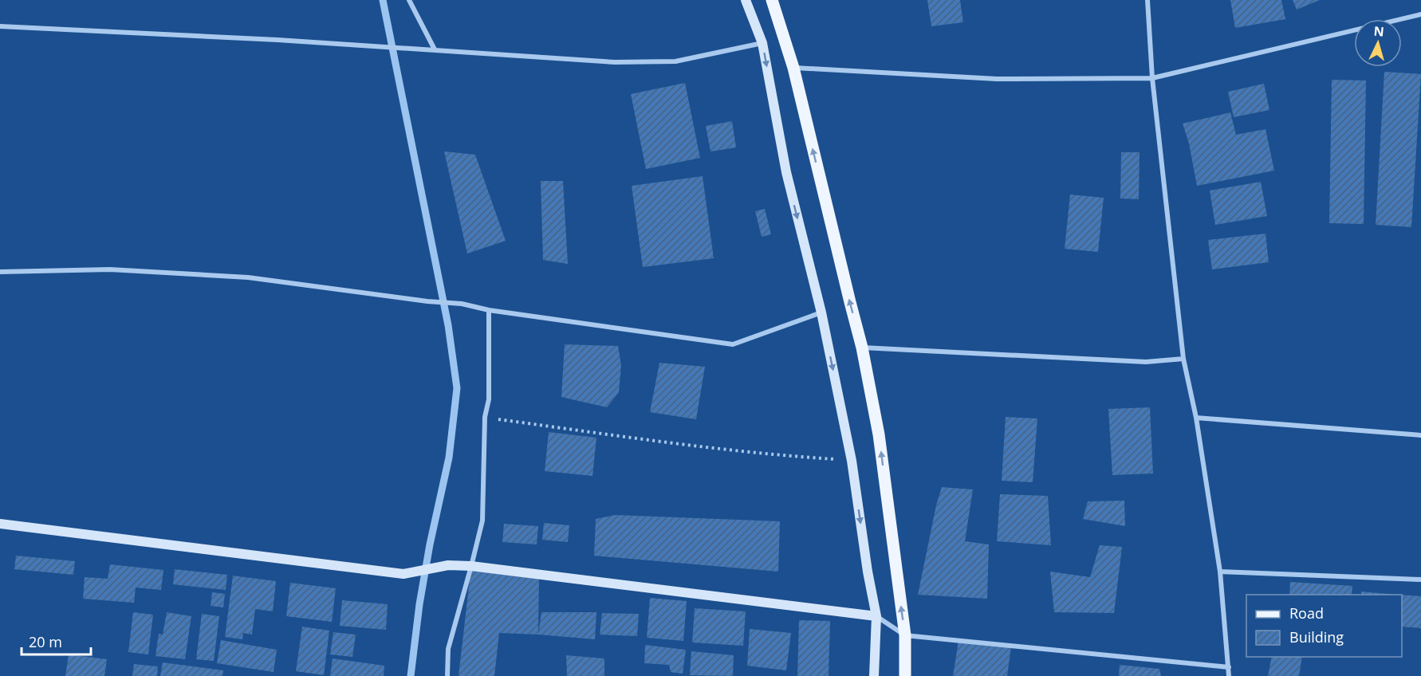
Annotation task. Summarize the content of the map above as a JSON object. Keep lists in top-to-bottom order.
{
  "legend": ["Road", "Building"],
  "scale_bar": "20 m",
  "north": "top"
}
